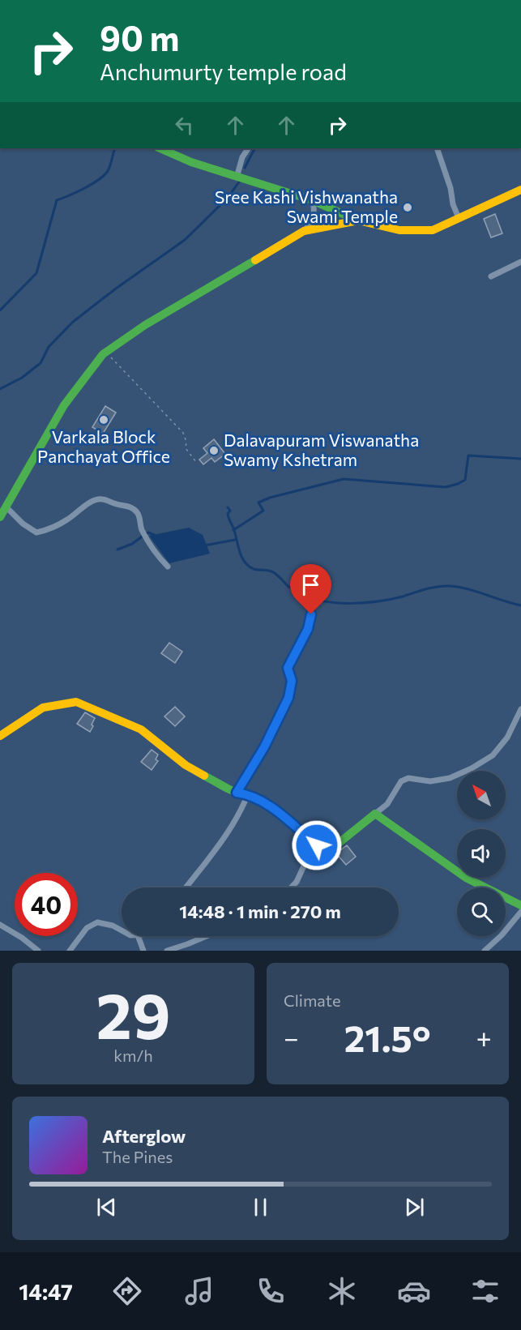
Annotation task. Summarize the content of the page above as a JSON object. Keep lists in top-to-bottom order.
{
  "places": ["Sree Kashi Vishwanatha Swami Temple", "Varkala Block Panchayat Office", "Dalavapuram Viswanatha Swamy Kshetram"],
  "north": "top left",
  "page": {
    "turn": ["90 m", "Anchumurty temple road"],
    "limit": "40",
    "trip": "14:48 · 1 min · 270 m",
    "tile": [
      ["29", "km/h"],
      "Climate"
    ],
    "heat": ["−", "21.5°", "+"],
    "song": ["Afterglow", "The Pines"],
    "tabs": "14:47"
  }
}
